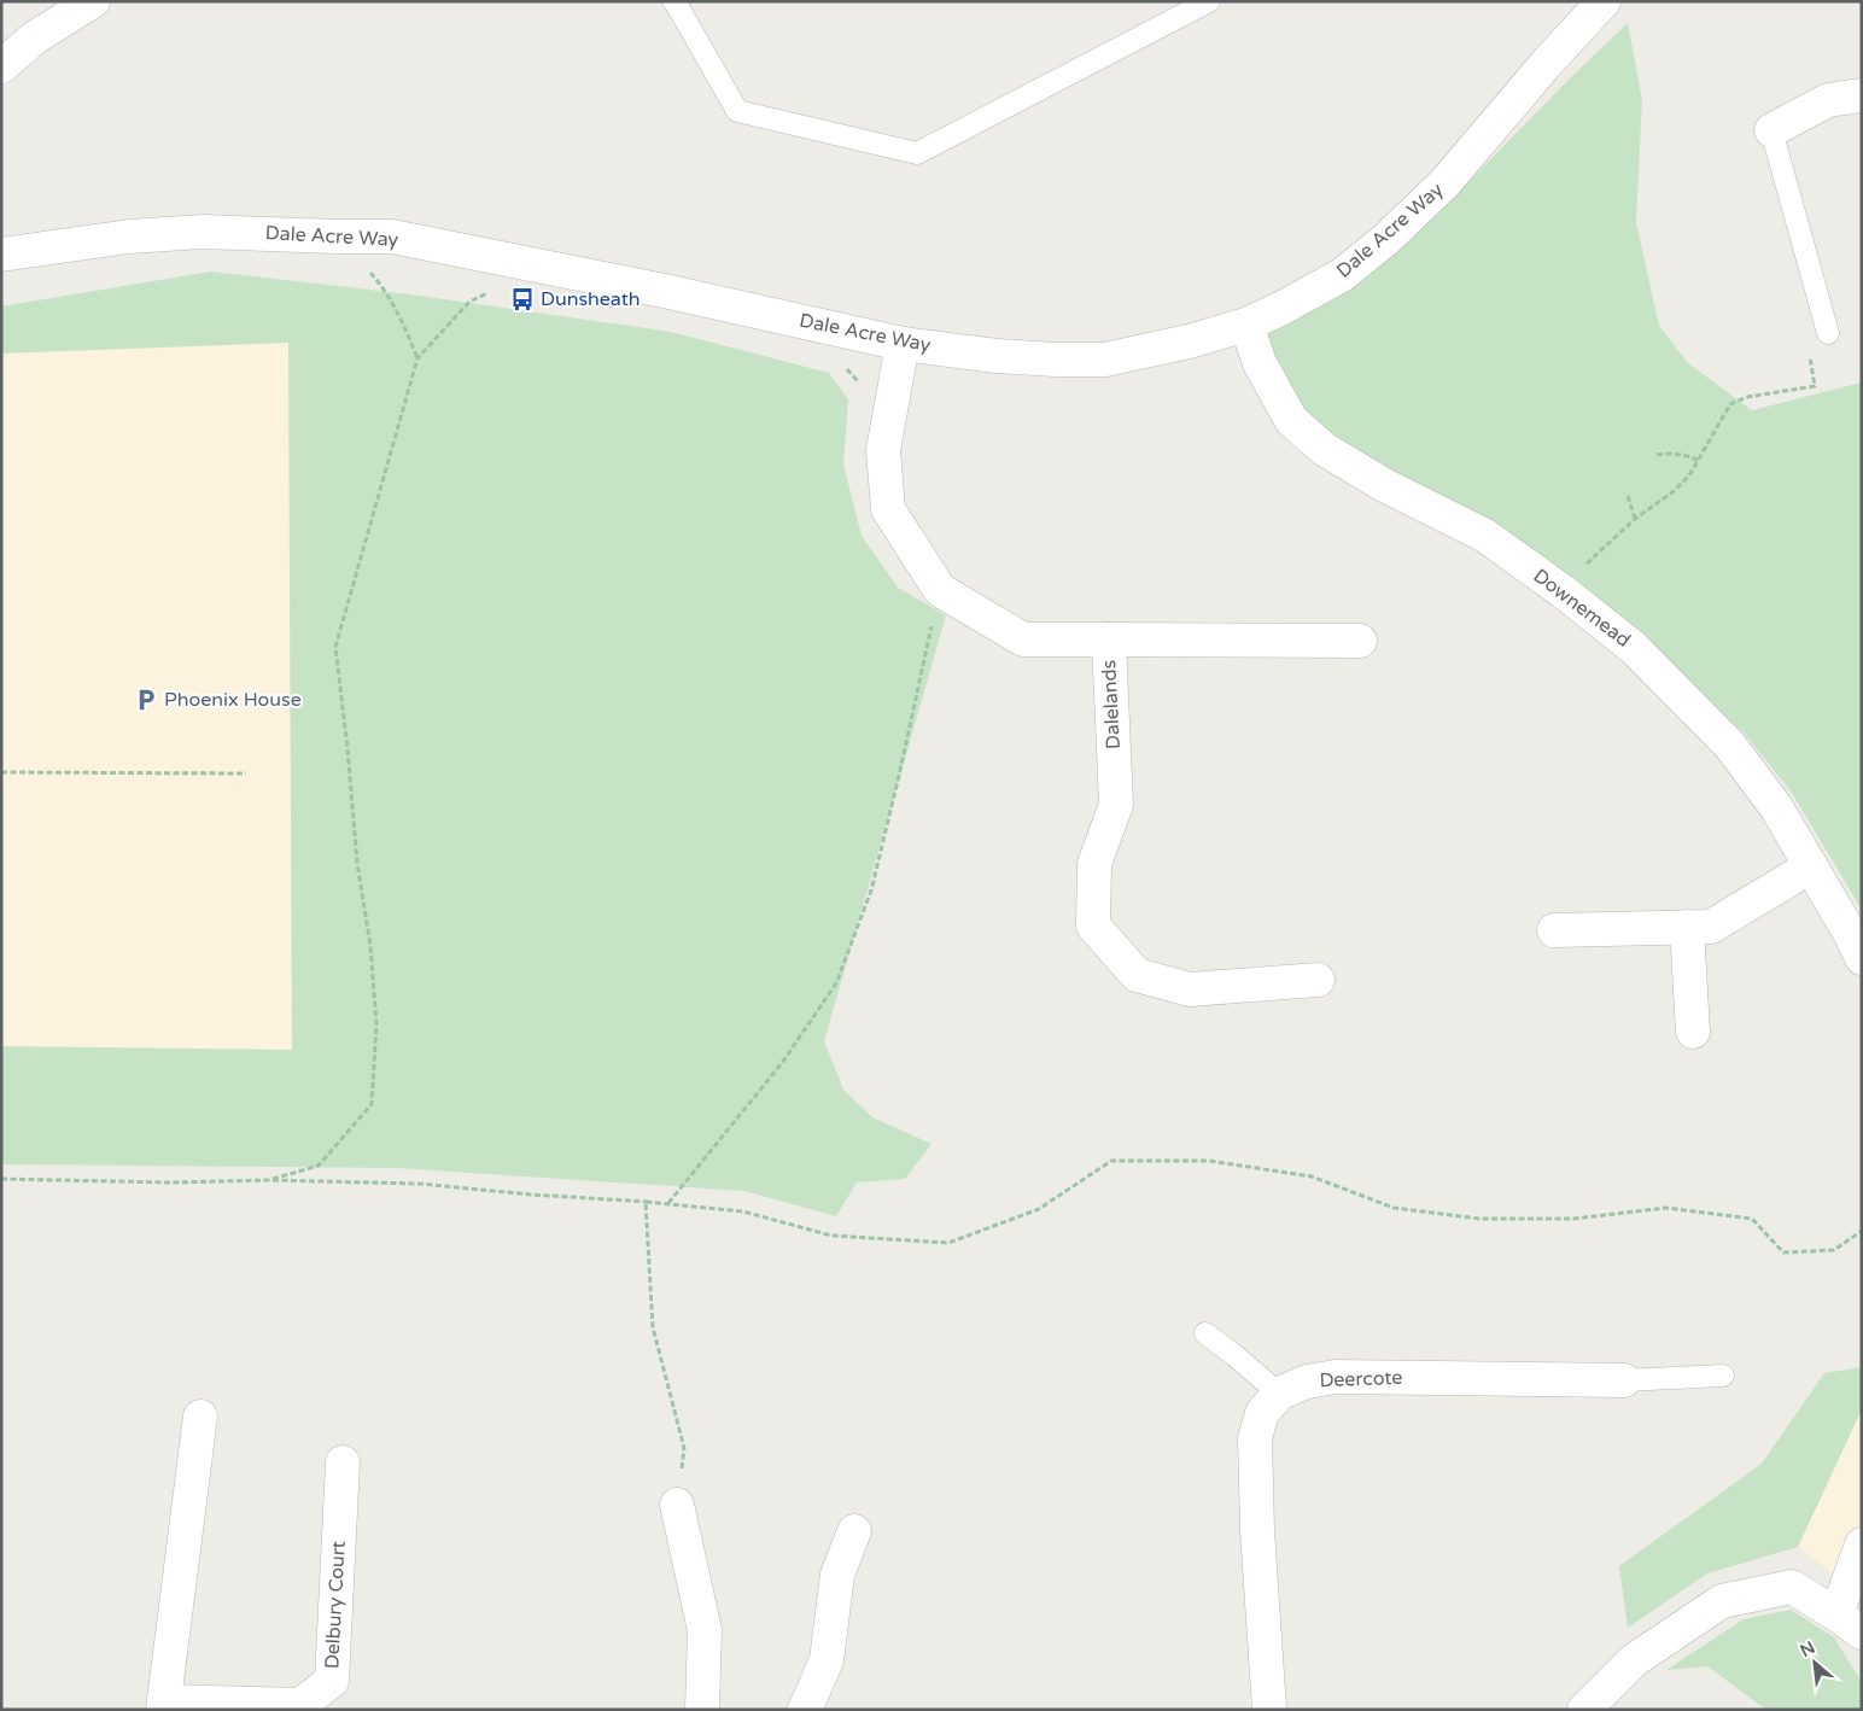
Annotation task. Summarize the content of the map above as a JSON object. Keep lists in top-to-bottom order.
{
  "streets": {
    "street": [
      "Dale Acre Way",
      "Downemead",
      "Dalelands",
      "Deercote",
      "Delbury Court"
    ]
  },
  "crossings": [
    ["Dale Acre Way", "Downemead"],
    ["Dale Acre Way", "Dalelands"]
  ],
  "places": {
    "bus stop": ["Dunsheath"],
    "parking": ["Phoenix House"]
  },
  "north": "top left"
}
